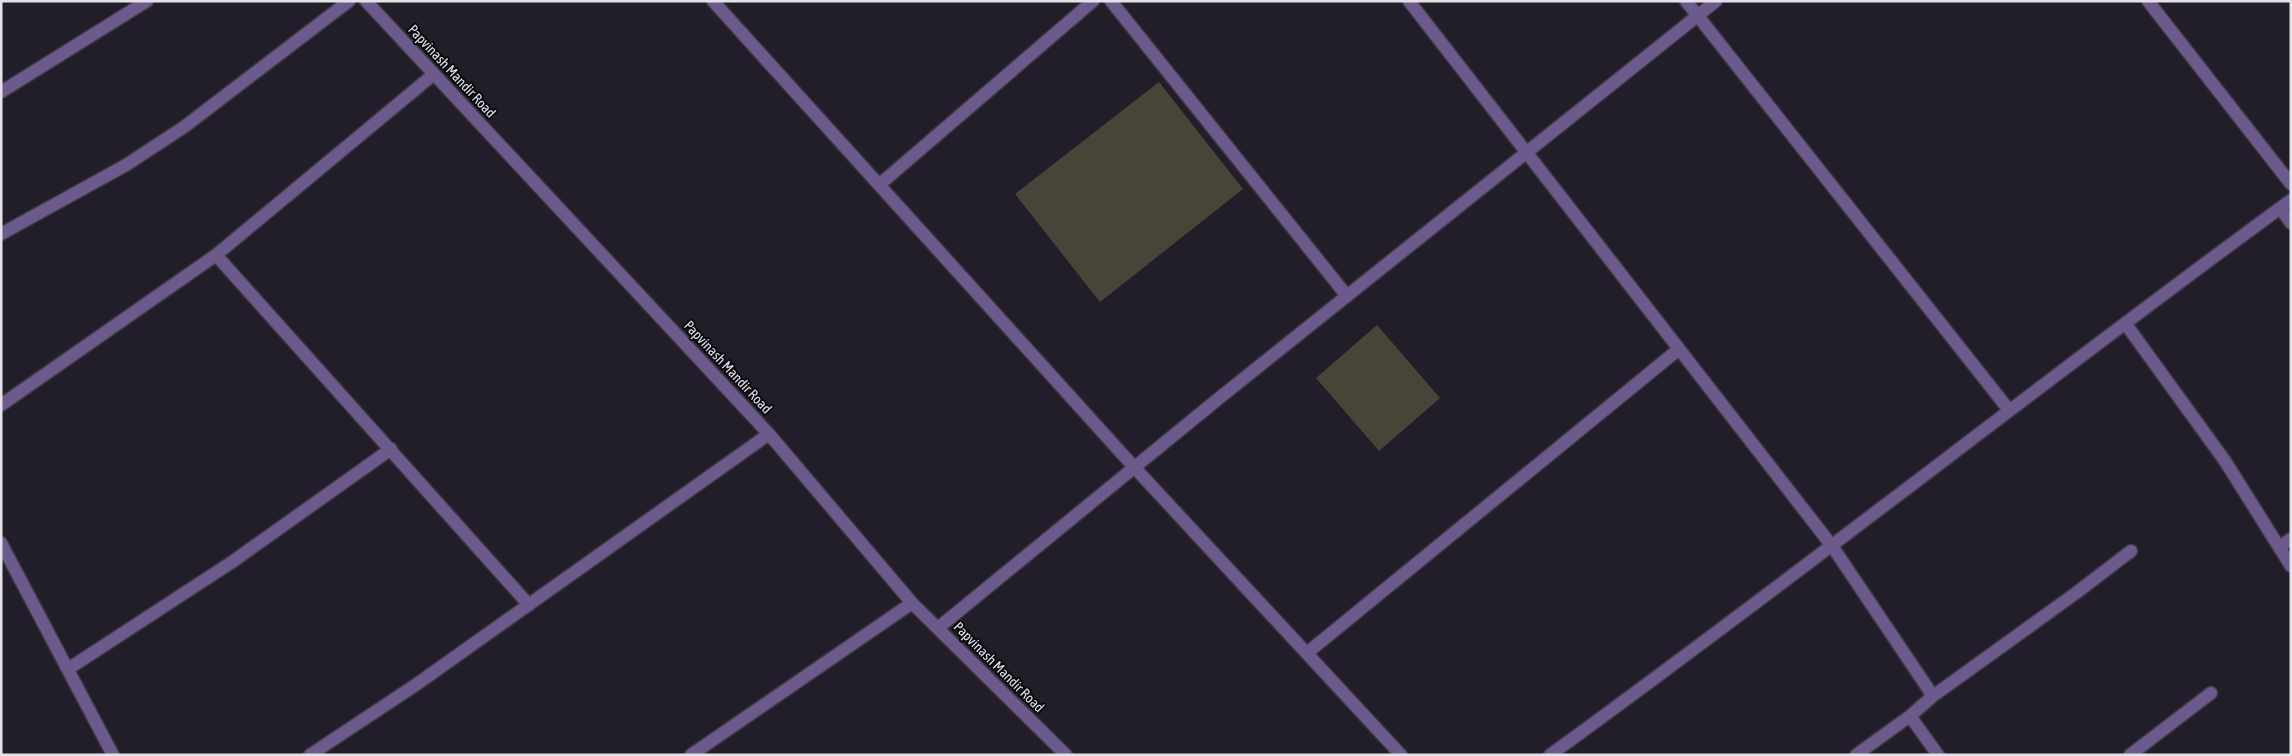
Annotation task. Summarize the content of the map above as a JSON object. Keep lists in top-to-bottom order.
{
  "streets": {
    "street": ["Papvinash Mandir Road"]
  }
}
